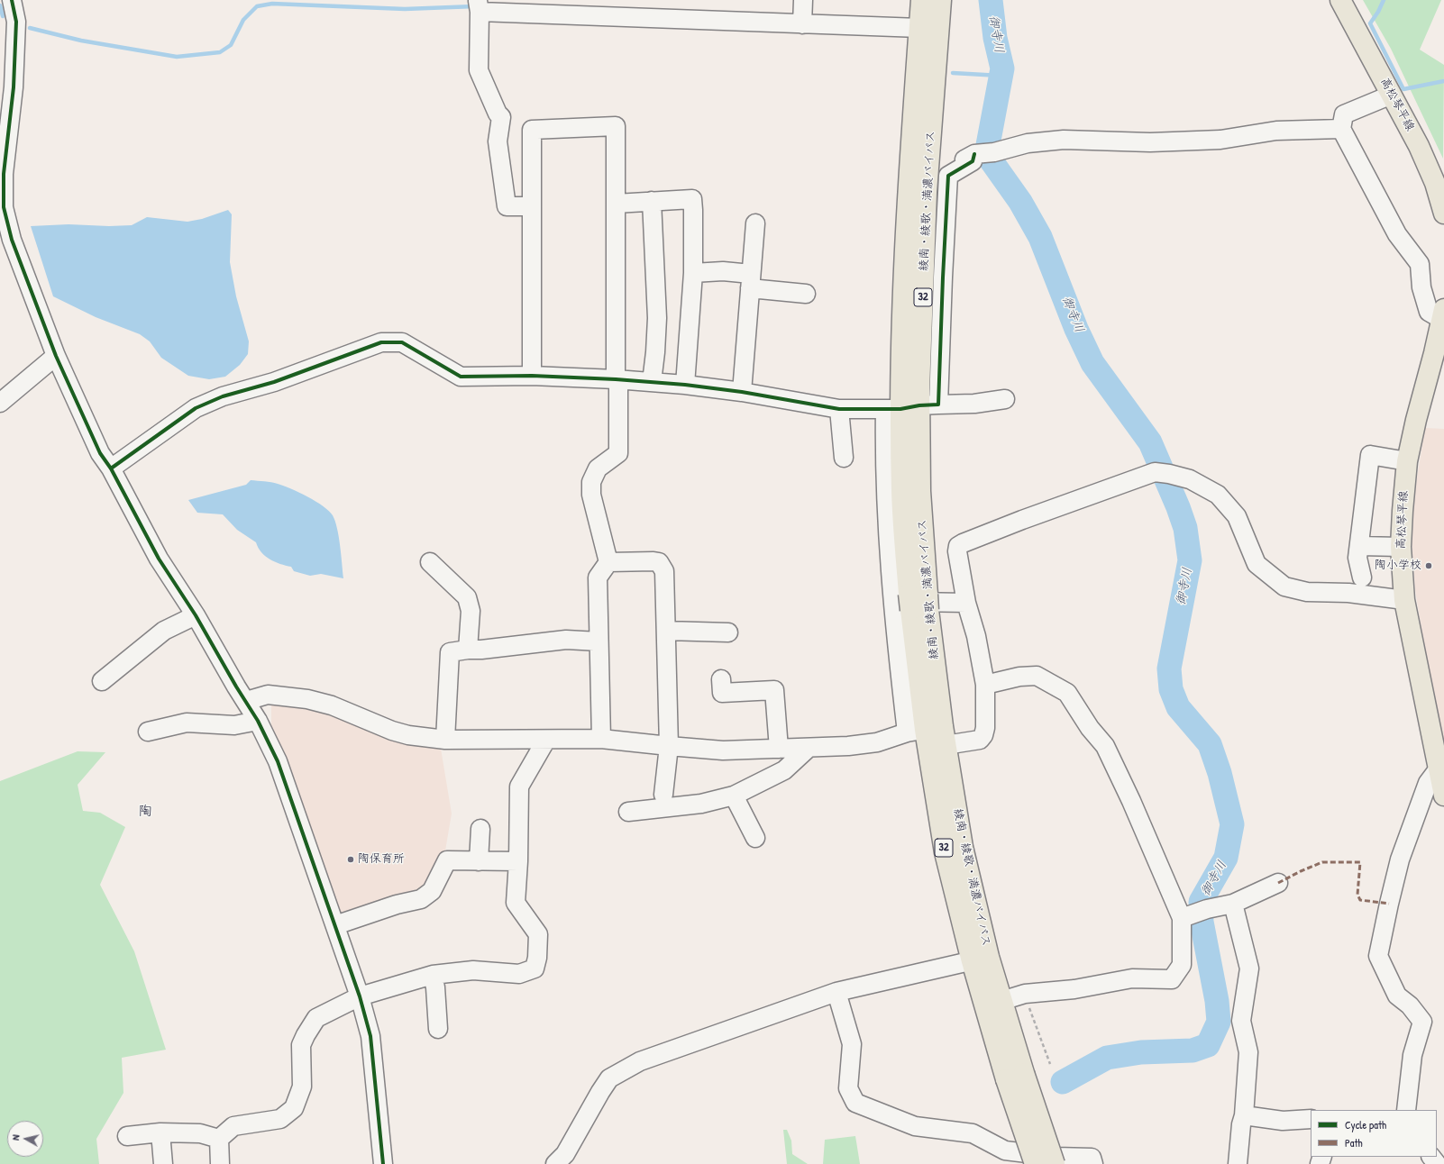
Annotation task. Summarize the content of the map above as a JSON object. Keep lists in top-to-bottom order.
{
  "streets": {
    "main road": ["高松琴平線", "綾南・綾歌・満濃バイパス", "32"]
  },
  "districts": ["陶"],
  "water": ["御寺川"],
  "places": ["陶小学校", "陶保育所"],
  "legend": ["Cycle path", "Path"],
  "north": "left"
}
